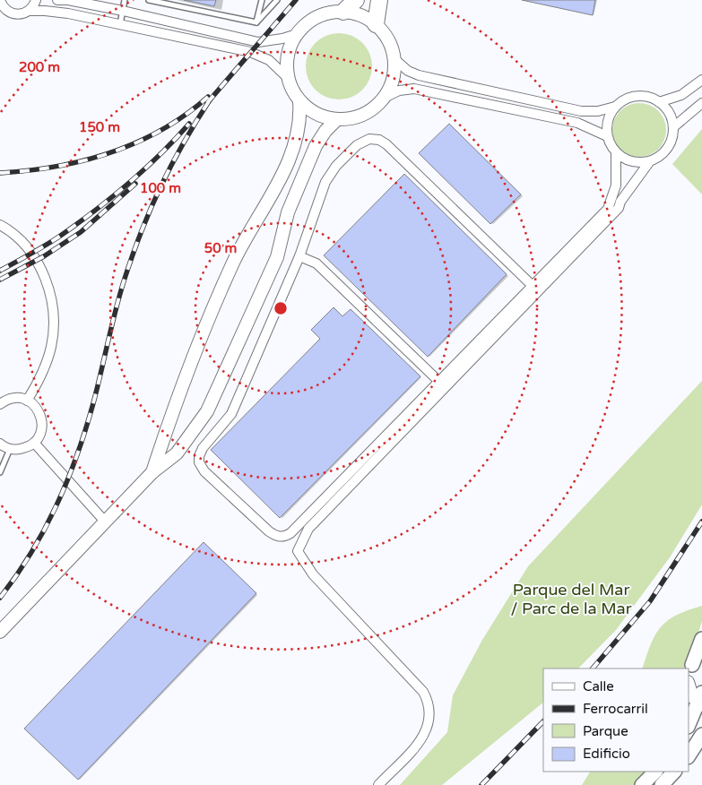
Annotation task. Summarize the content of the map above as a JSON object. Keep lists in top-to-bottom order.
{
  "parks": ["Parque del Mar / Parc de la Mar"],
  "legend": [
    "Calle",
    "Ferrocarril",
    "Parque",
    "Edificio"
  ],
  "rings": [
    "200 m",
    "150 m",
    "100 m",
    "50 m"
  ]
}
